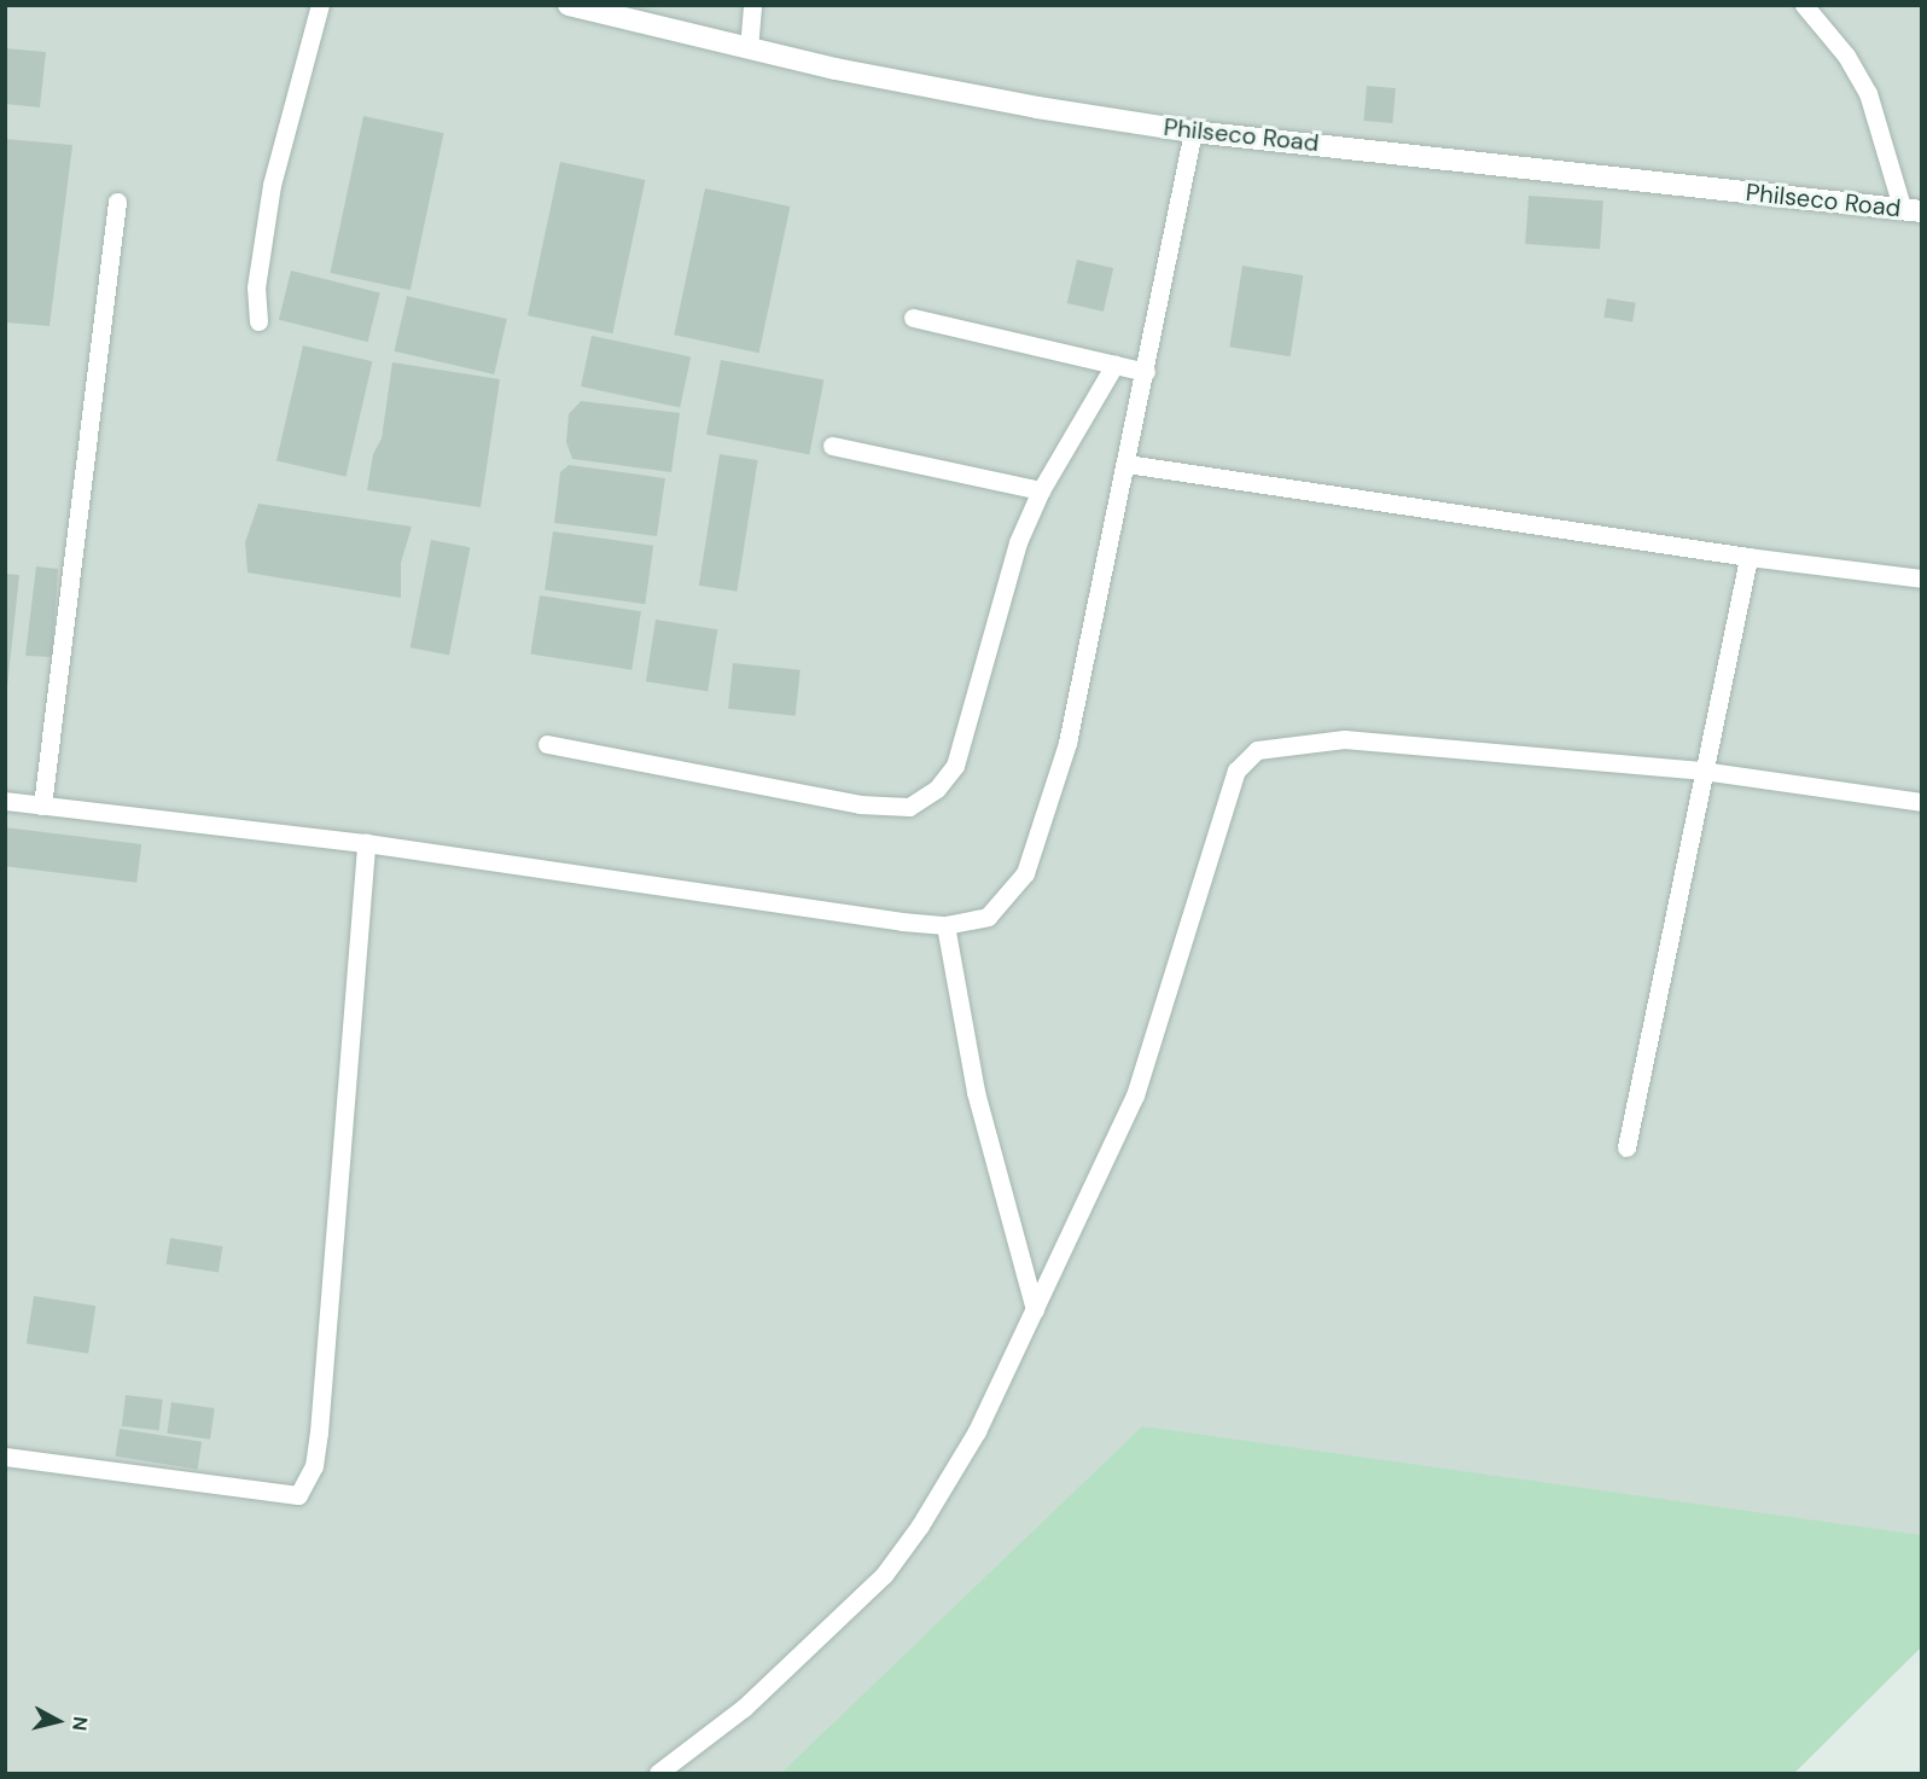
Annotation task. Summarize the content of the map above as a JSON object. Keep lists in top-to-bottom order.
{
  "streets": {
    "street": ["Philseco Road"]
  },
  "north": "right"
}
